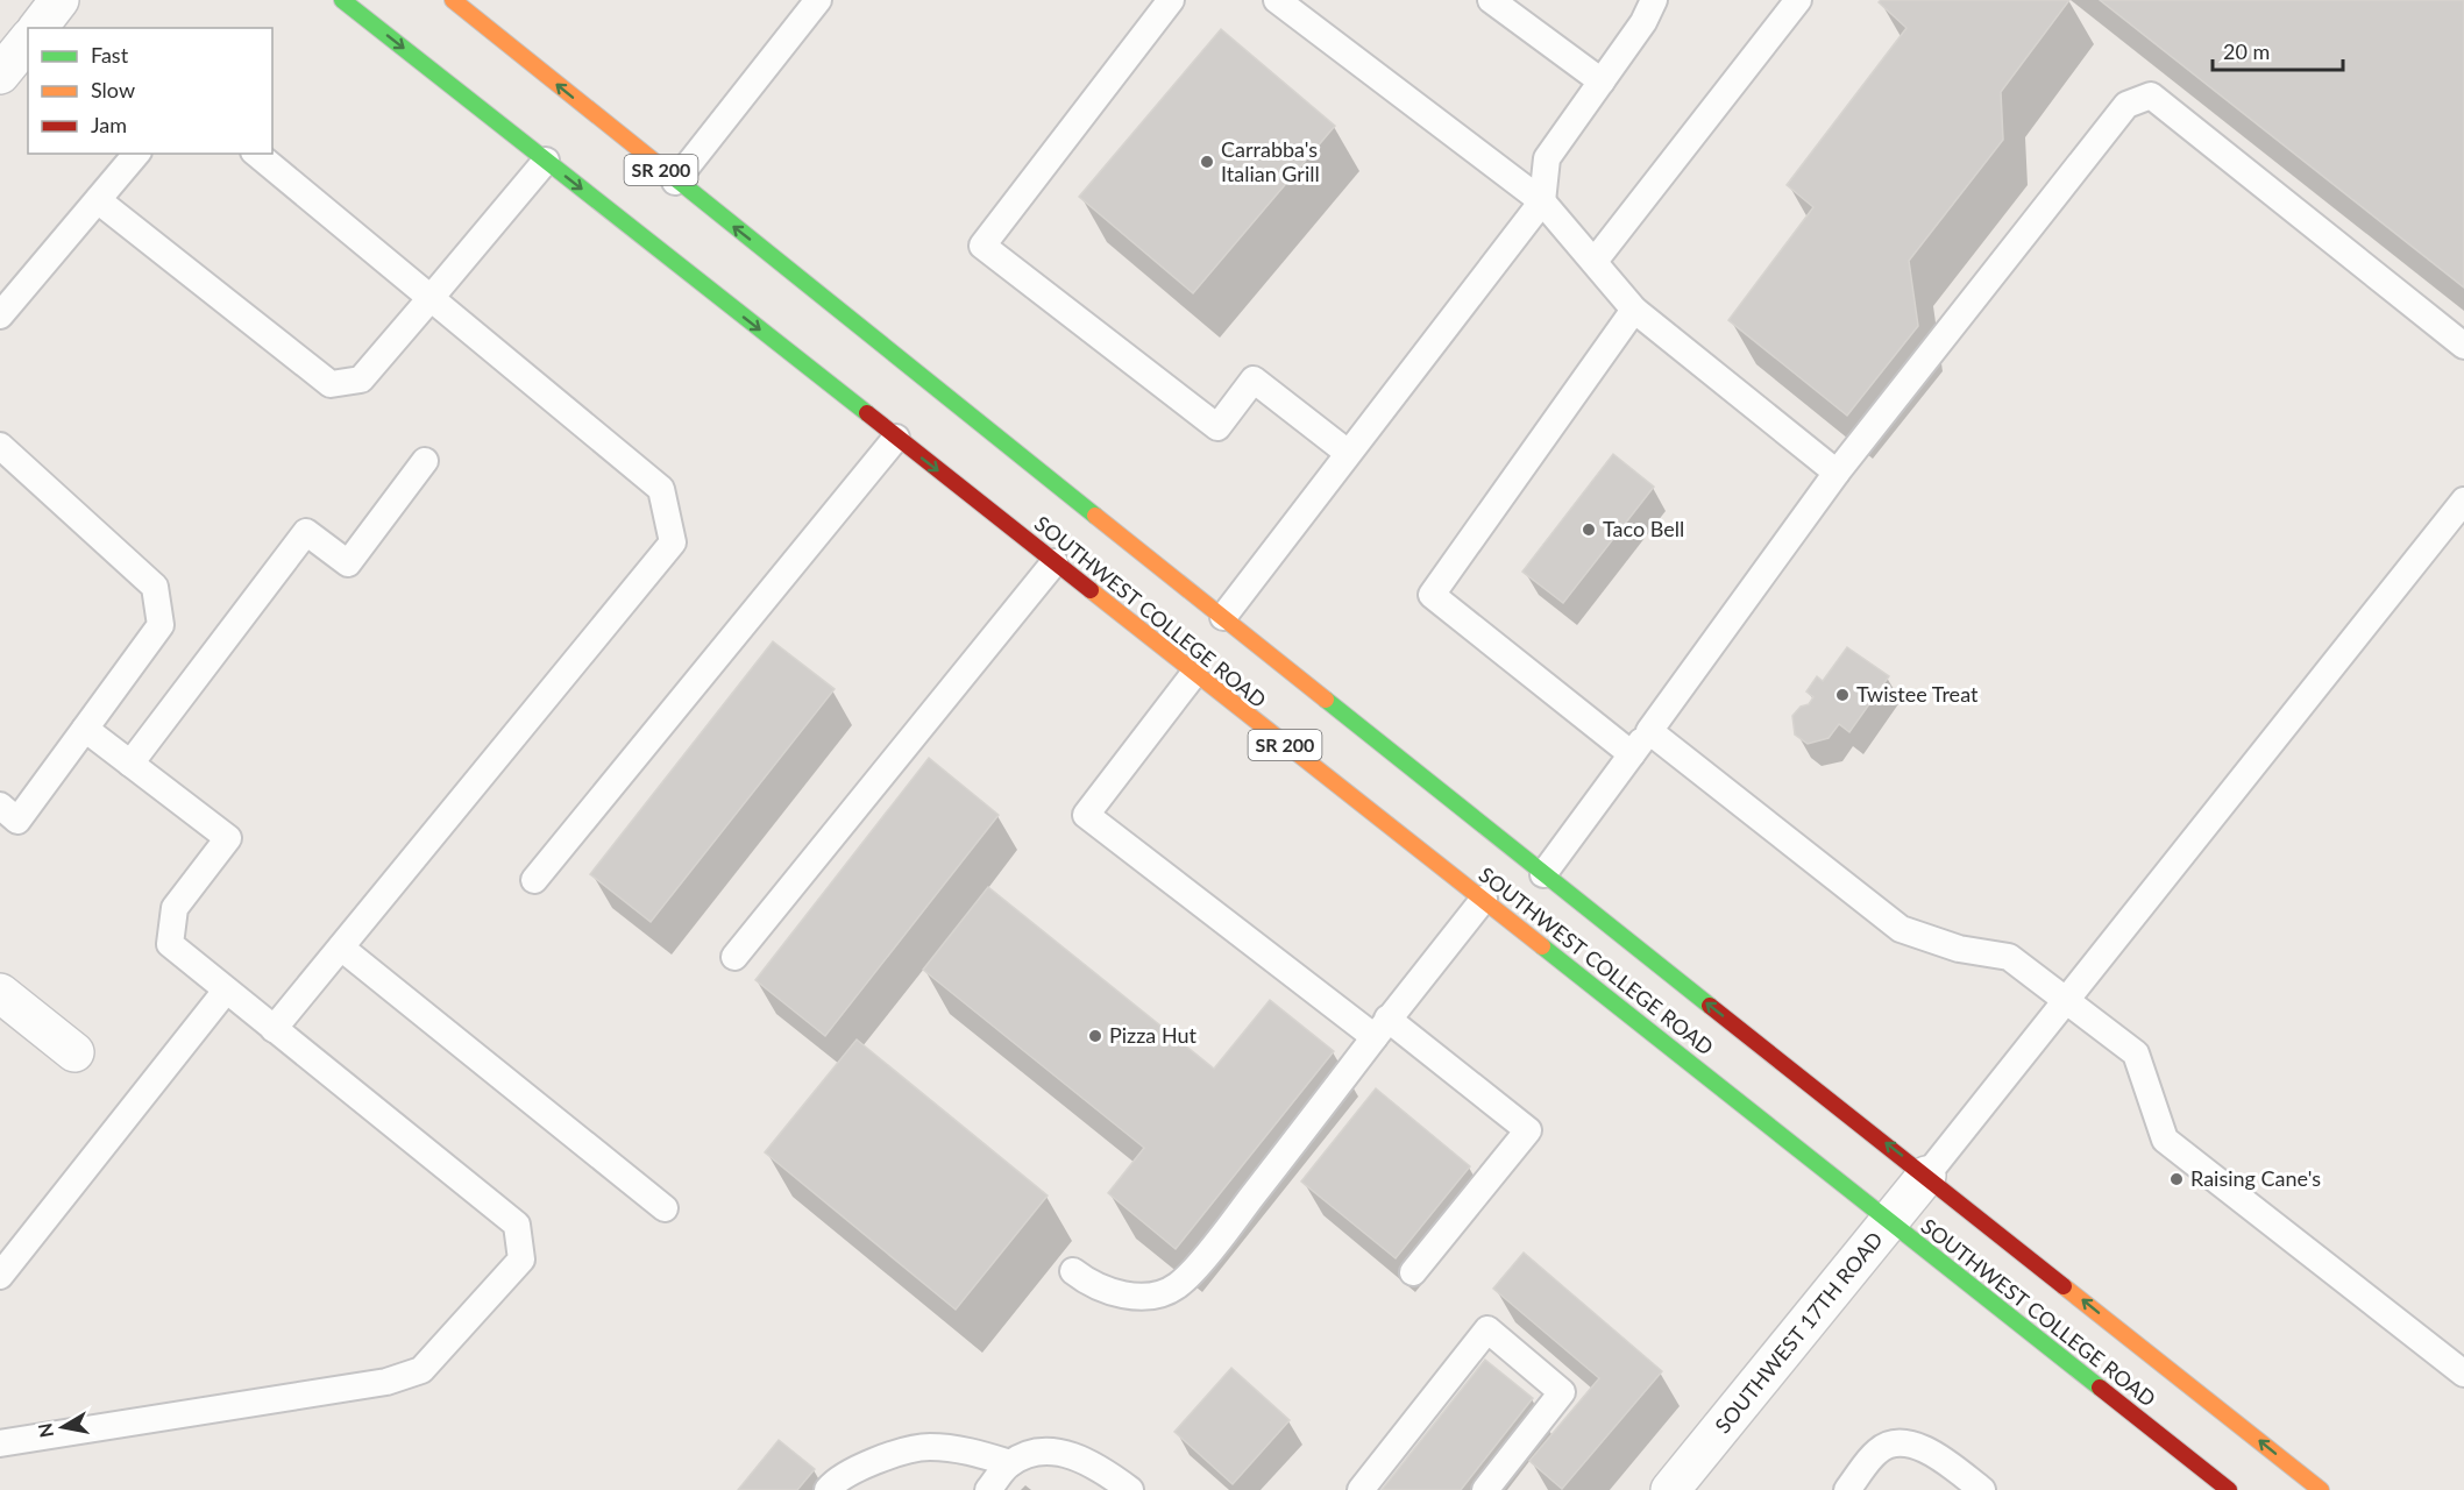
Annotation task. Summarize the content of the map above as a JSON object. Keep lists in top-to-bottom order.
{
  "streets": {
    "main road": ["SR 200", "SOUTHWEST COLLEGE ROAD"],
    "street": ["SOUTHWEST 17TH ROAD"]
  },
  "crossings": [
    ["SOUTHWEST COLLEGE ROAD", "SOUTHWEST 17TH ROAD"]
  ],
  "places": [
    "Carrabba's Italian Grill",
    "Taco Bell",
    "Twistee Treat",
    "Pizza Hut",
    "Raising Cane's"
  ],
  "legend": ["Fast", "Slow", "Jam"],
  "scale_bar": "20 m",
  "north": "left"
}
